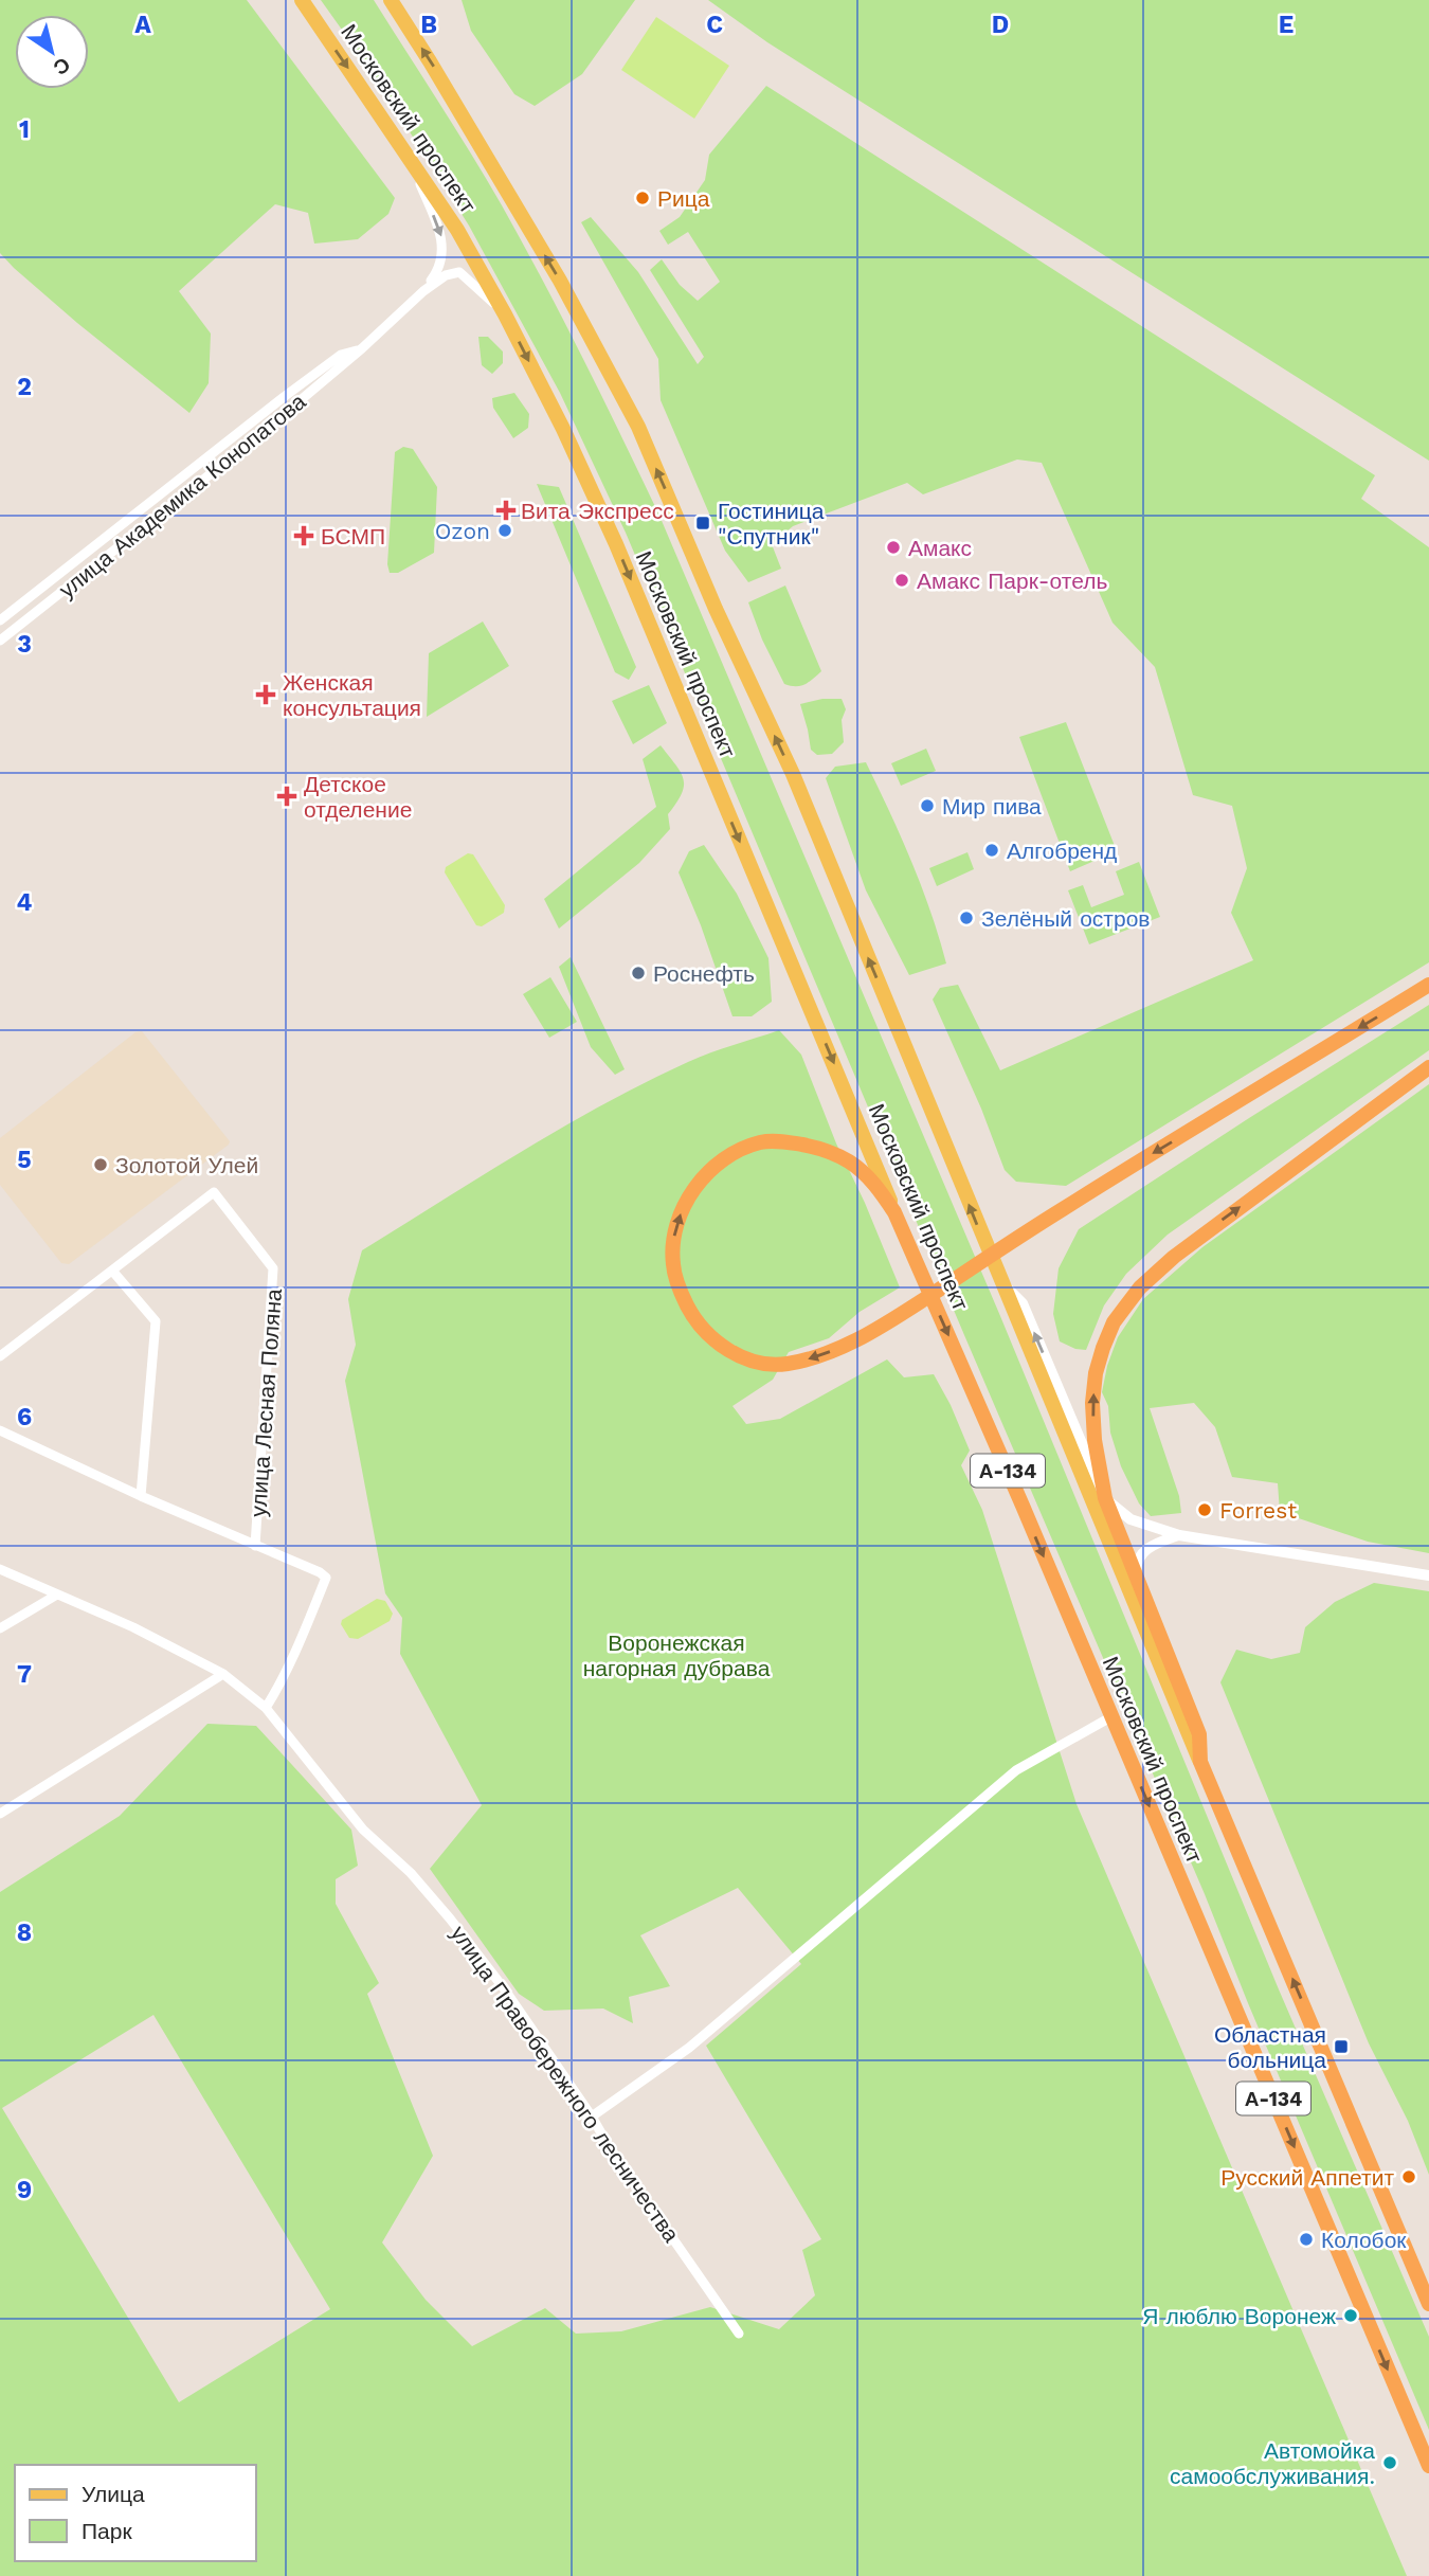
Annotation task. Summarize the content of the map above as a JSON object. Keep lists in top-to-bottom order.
{
  "streets": {
    "highway": ["Московский проспект", "А-134"],
    "street": ["улица Академика Конопатова", "улица Лесная Поляна", "улица Правобережного лесничества"]
  },
  "crossings": [
    ["улица Лесная Поляна", "улица Правобережного лесничества"]
  ],
  "parks": ["Воронежская нагорная дубрава"],
  "places": {
    "other": [
      "Рица",
      "Ozon",
      "Амакс",
      "Амакс Парк-отель",
      "Мир пива",
      "Алгобренд",
      "Зелёный остров",
      "Роснефть",
      "Золотой Улей",
      "Forrest",
      "Русский Аппетит",
      "Колобок",
      "Я люблю Воронеж",
      "Автомойка самообслуживания."
    ],
    "health": [
      "Вита Экспресс",
      "БСМП",
      "Женская консультация",
      "Детское отделение"
    ],
    "transit": ["Гостиница \"Спутник\"", "Областная больница"]
  },
  "legend": ["Улица", "Парк"],
  "north": "bottom right",
  "grid": {
    "columns": [
      "A",
      "B",
      "C",
      "D",
      "E"
    ],
    "rows": [
      "1",
      "2",
      "3",
      "4",
      "5",
      "6",
      "7",
      "8",
      "9"
    ]
  }
}
